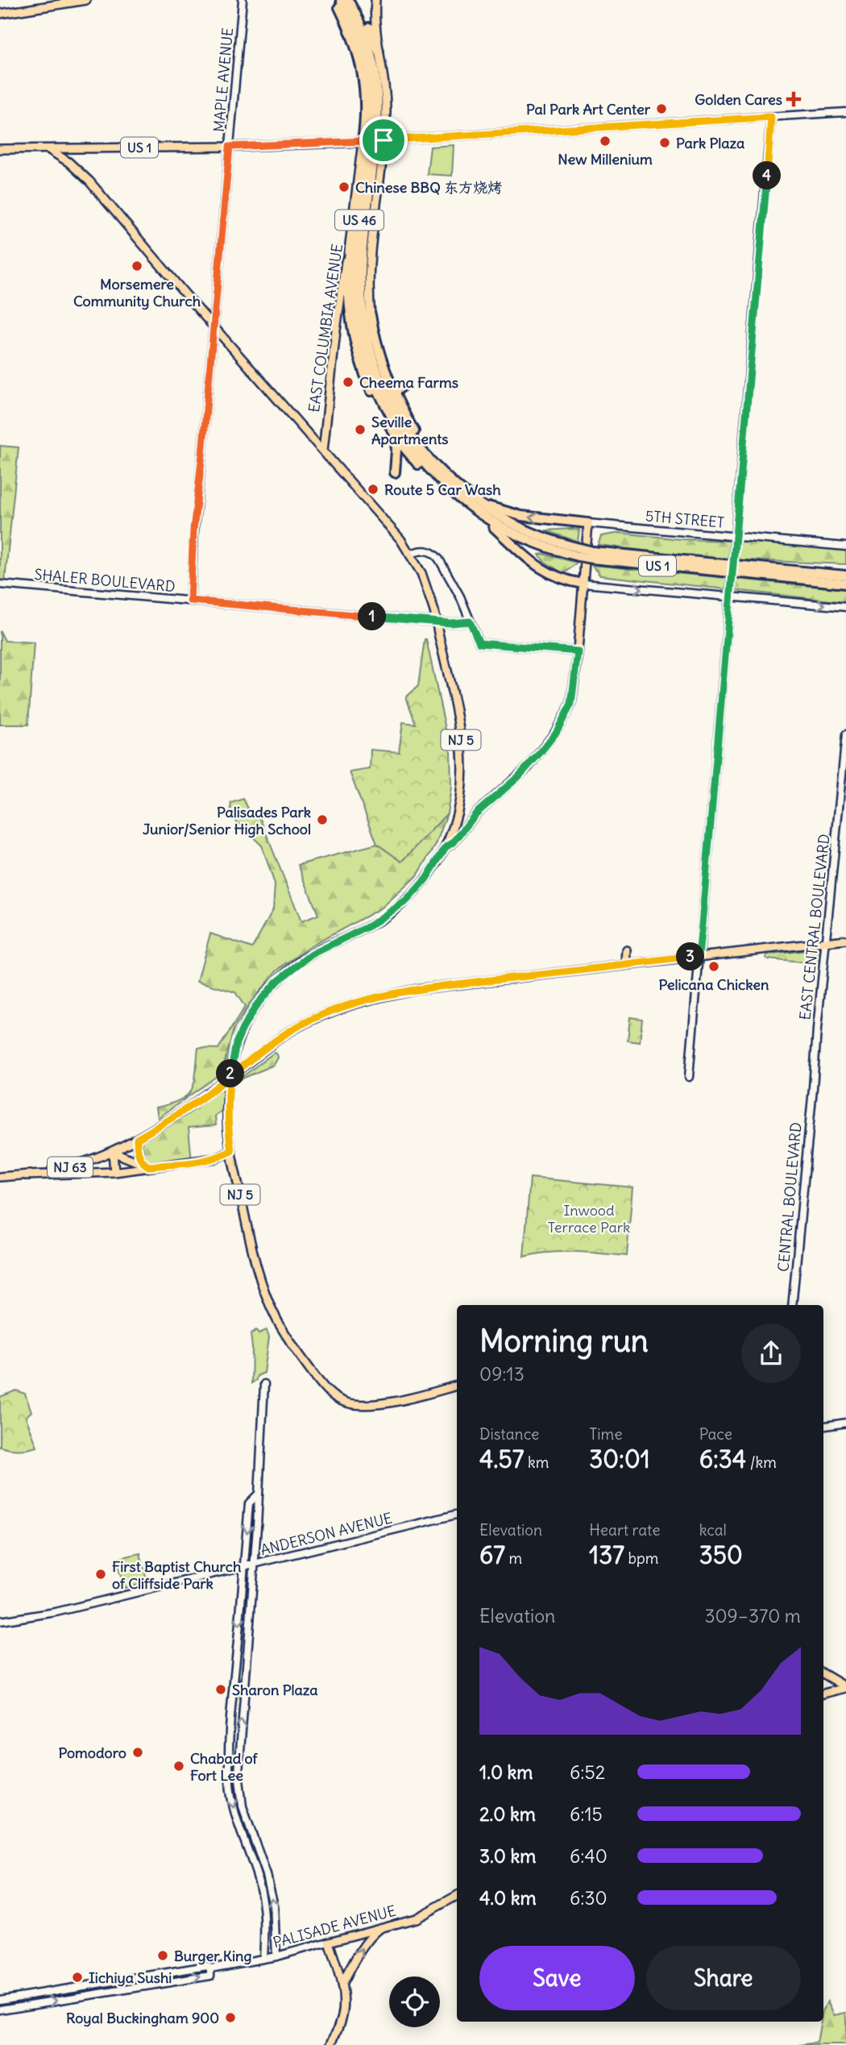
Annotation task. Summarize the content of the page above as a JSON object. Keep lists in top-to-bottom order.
{
  "streets": {
    "highway": ["US 1", "US 46"],
    "main road": [
      "EAST COLUMBIA AVENUE",
      "NJ 5",
      "NJ 63",
      "PALISADE AVENUE"
    ],
    "street": [
      "MAPLE AVENUE",
      "5TH STREET",
      "SHALER BOULEVARD",
      "EAST CENTRAL BOULEVARD",
      "CENTRAL BOULEVARD",
      "ANDERSON AVENUE"
    ]
  },
  "crossings": [
    ["MAPLE AVENUE", "US 1"],
    ["MAPLE AVENUE", "SHALER BOULEVARD"],
    ["MAPLE AVENUE", "NJ 5"],
    ["US 1", "US 46"],
    ["US 1", "EAST COLUMBIA AVENUE"],
    ["US 1", "NJ 5"],
    ["EAST COLUMBIA AVENUE", "NJ 5"],
    ["EAST CENTRAL BOULEVARD", "NJ 63"],
    ["EAST CENTRAL BOULEVARD", "CENTRAL BOULEVARD"]
  ],
  "parks": ["Inwood Terrace Park"],
  "places": {
    "health": ["Golden Cares"],
    "other": [
      "Pal Park Art Center",
      "New Millenium",
      "Park Plaza",
      "Chinese BBQ 东方烧烤",
      "Morsemere Community Church",
      "Cheema Farms",
      "Seville Apartments",
      "Route 5 Car Wash",
      "Palisades Park Junior/Senior High School",
      "Pelicana Chicken",
      "First Baptist Church of Cliffside Park",
      "Sharon Plaza",
      "Pomodoro",
      "Chabad of Fort Lee",
      "Burger King",
      "Iichiya Sushi",
      "Royal Buckingham 900"
    ]
  },
  "page": {
    "pins": [
      "4",
      "1",
      "3",
      "2"
    ],
    "heading": ["Morning run", "09:13"],
    "stats": [
      ["Distance", "4.57 km"],
      ["Time", "30:01"],
      ["Pace", "6:34 /km"],
      ["Elevation", "67 m"],
      ["Heart rate", "137 bpm"],
      ["kcal", "350"]
    ],
    "chart": ["Elevation", "309–370 m"],
    "list": [
      {
        "name": "1.0 km",
        "note": "6:52"
      },
      {
        "name": "2.0 km",
        "note": "6:15"
      },
      {
        "name": "3.0 km",
        "note": "6:40"
      },
      {
        "name": "4.0 km",
        "note": "6:30"
      }
    ],
    "buttons": ["Save", "Share"]
  }
}
